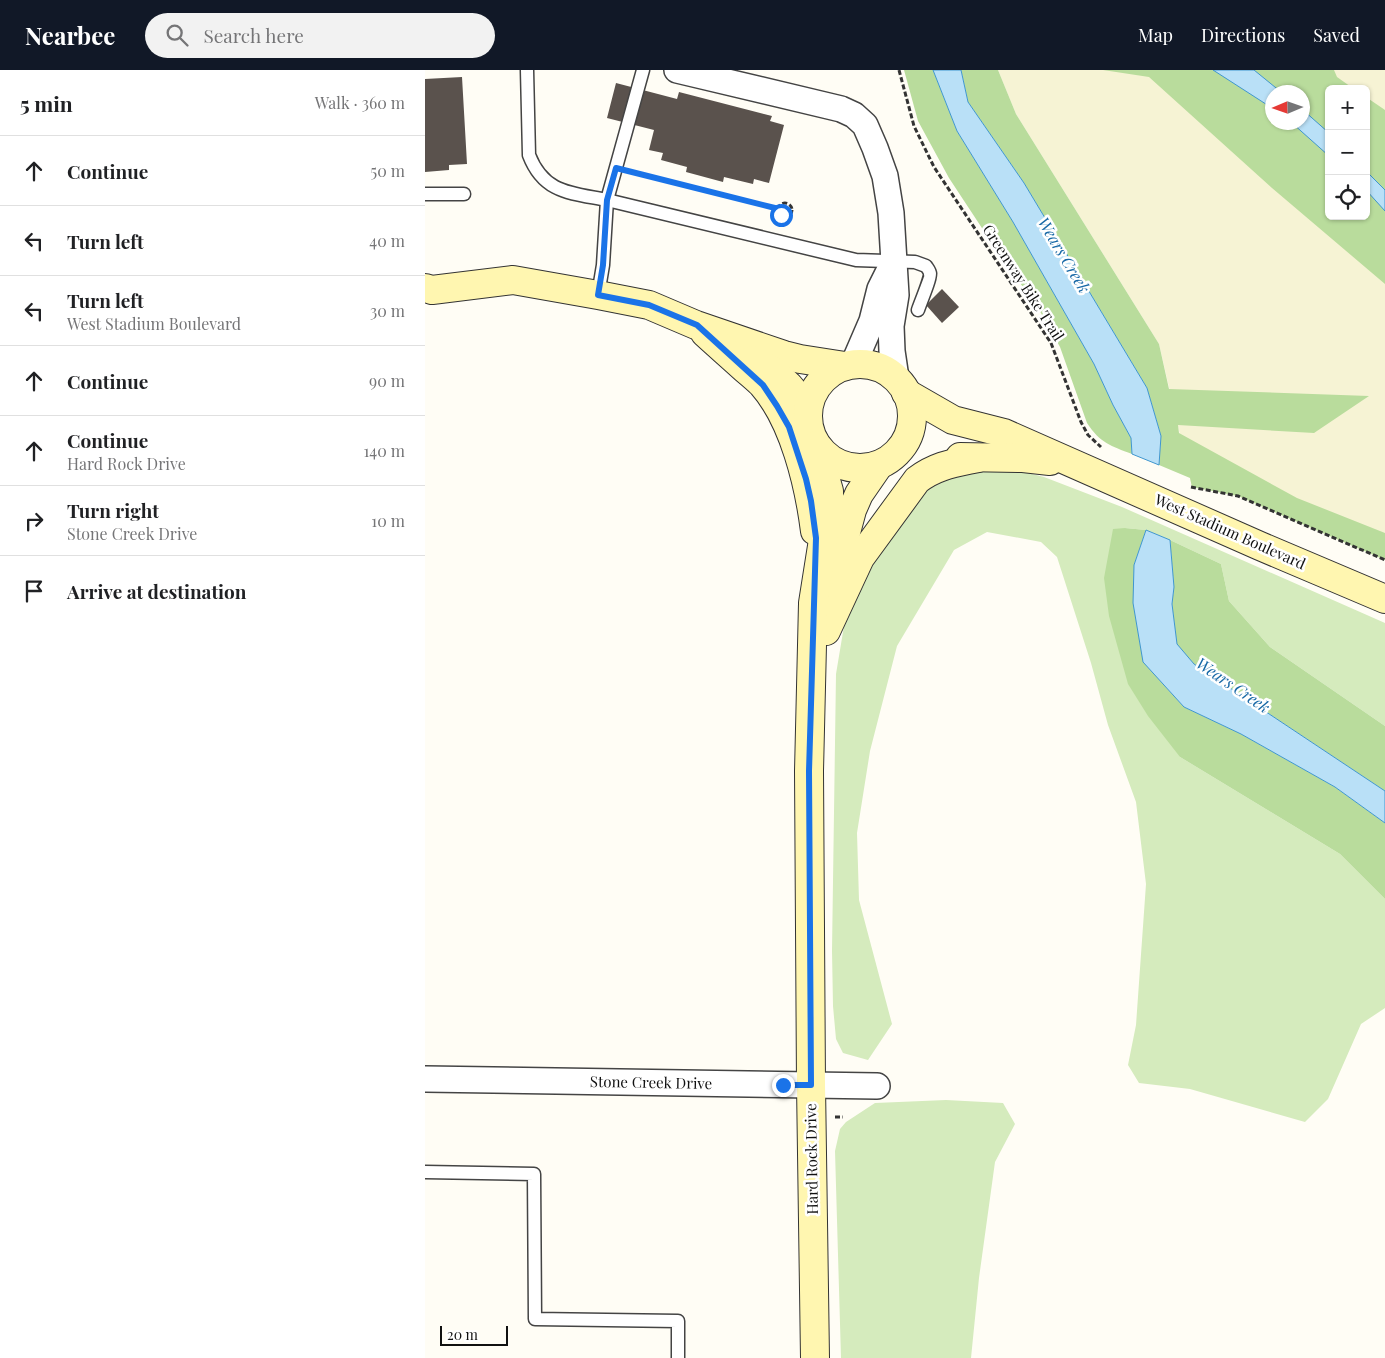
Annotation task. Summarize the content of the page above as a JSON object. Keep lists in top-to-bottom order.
{
  "streets": {
    "main road": ["West Stadium Boulevard", "Hard Rock Drive"],
    "street": ["Stone Creek Drive"],
    "path": ["Greenway Bike Trail"]
  },
  "crossings": [
    ["West Stadium Boulevard", "Hard Rock Drive"],
    ["Stone Creek Drive", "Hard Rock Drive"]
  ],
  "water": ["Wears Creek"],
  "scale_bar": "20 m",
  "north": "left",
  "page": {
    "header": "Nearbee",
    "search": "Search here",
    "nav": ["Map", "Directions", "Saved"],
    "heading": ["5 min", "Walk · 360 m"],
    "map_buttons": ["+", "−"],
    "list": [
      ["Continue", "50 m"],
      ["Turn left", "40 m"],
      ["Turn left", "West Stadium Boulevard", "30 m"],
      ["Continue", "90 m"],
      ["Continue", "Hard Rock Drive", "140 m"],
      ["Turn right", "Stone Creek Drive", "10 m"],
      "Arrive at destination"
    ],
    "scale": "20 m"
  }
}
